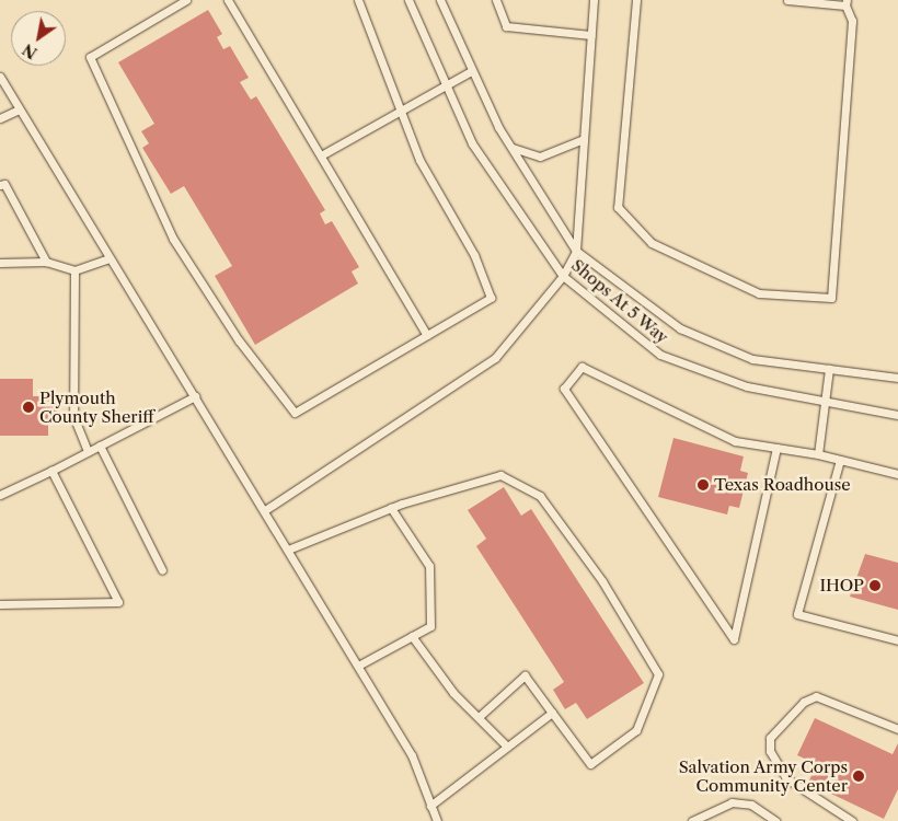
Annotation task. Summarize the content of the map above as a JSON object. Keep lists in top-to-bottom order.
{
  "streets": {
    "lane": ["Shops At 5 Way"]
  },
  "places": [
    "Plymouth County Sheriff",
    "Texas Roadhouse",
    "IHOP",
    "Salvation Army Corps Community Center"
  ],
  "north": "bottom left"
}
